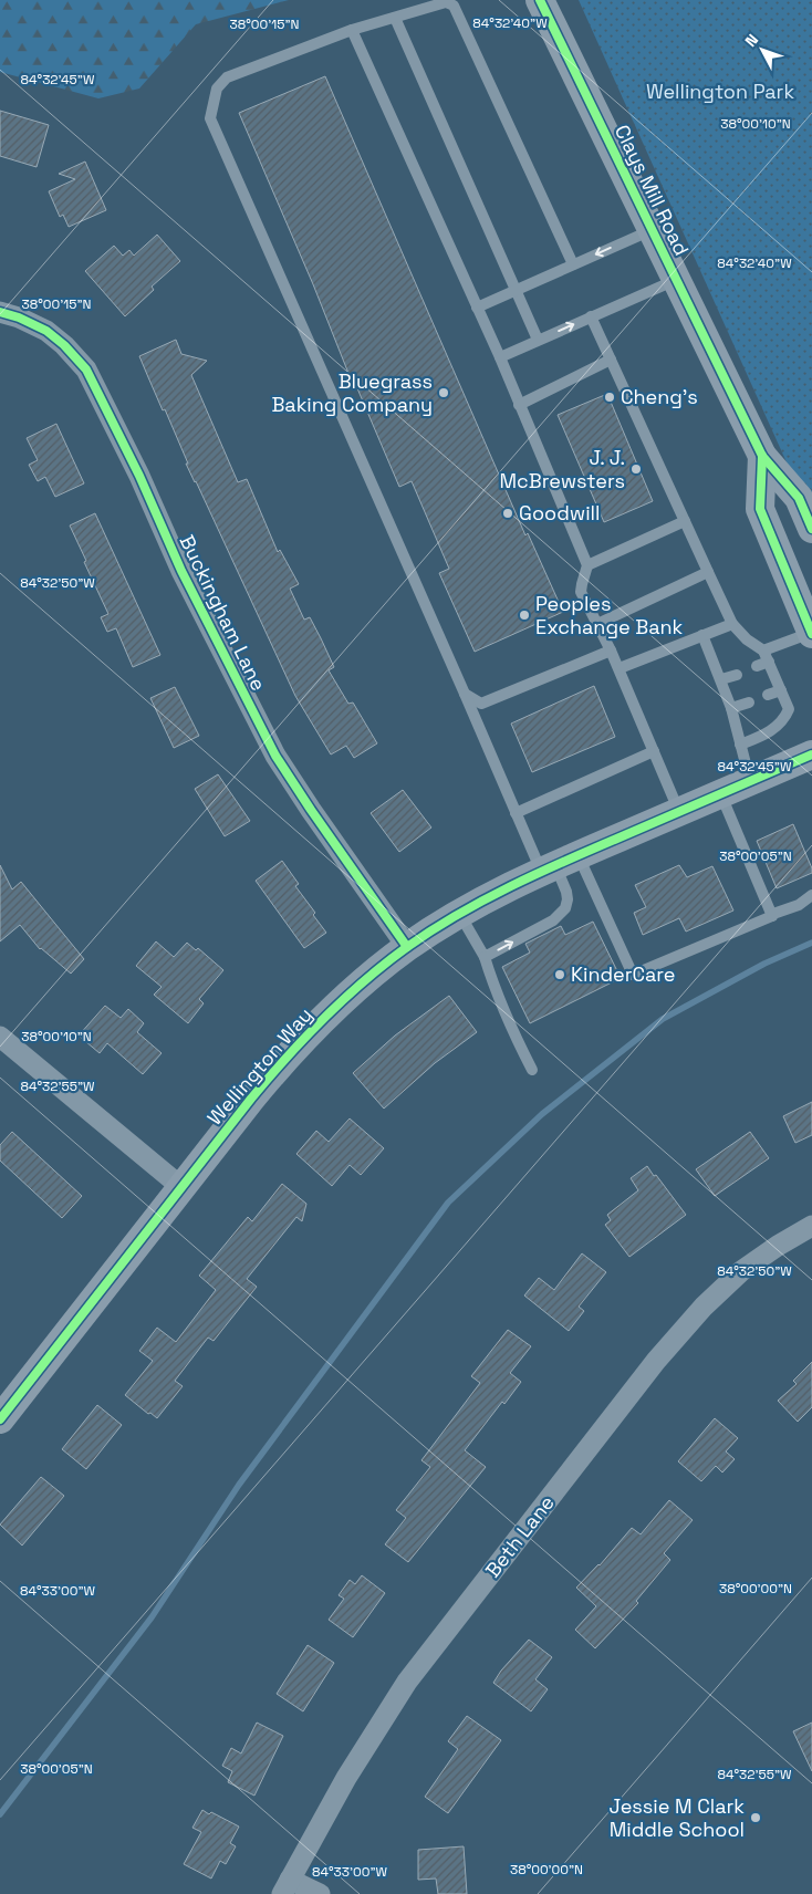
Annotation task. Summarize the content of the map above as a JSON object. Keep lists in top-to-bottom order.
{
  "streets": {
    "street": [
      "Clays Mill Road",
      "Buckingham Lane",
      "Wellington Way",
      "Beth Lane"
    ]
  },
  "crossings": [
    ["Buckingham Lane", "Wellington Way"]
  ],
  "parks": ["Wellington Park"],
  "places": [
    "Bluegrass Baking Company",
    "Cheng's",
    "J. J. McBrewsters",
    "Goodwill",
    "Peoples Exchange Bank",
    "KinderCare",
    "Jessie M Clark Middle School"
  ],
  "north": "top left",
  "coordinates": [
    "84°32'40\"W",
    "38°00'15\"N",
    "84°32'45\"W",
    "38°00'10\"N",
    "84°32'50\"W",
    "38°00'05\"N",
    "84°32'55\"W",
    "38°00'00\"N",
    "84°33'00\"W"
  ]
}
